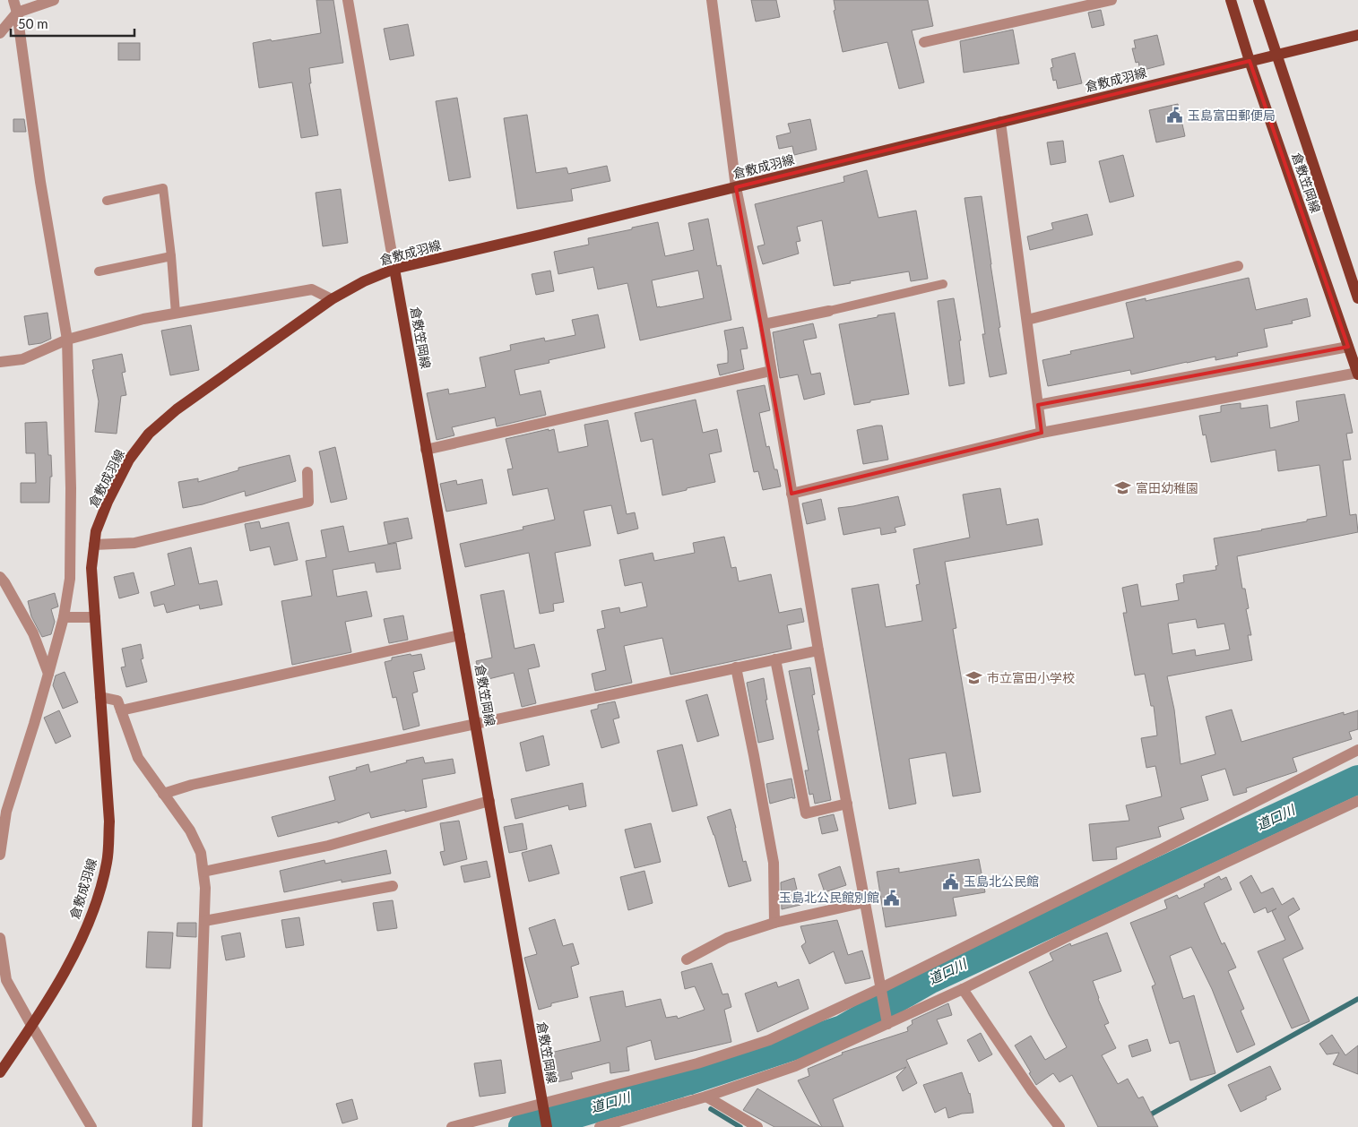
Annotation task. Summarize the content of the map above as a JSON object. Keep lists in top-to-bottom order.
{
  "streets": {
    "main road": ["倉敷成羽線", "倉敷笠岡線"]
  },
  "crossings": [
    ["倉敷成羽線", "倉敷笠岡線"]
  ],
  "water": ["道口川"],
  "places": {
    "public building": ["玉島富田郵便局", "玉島北公民館", "玉島北公民館別館"],
    "school or university": ["富田幼稚園", "市立富田小学校"]
  },
  "scale_bar": "50 m"
}
